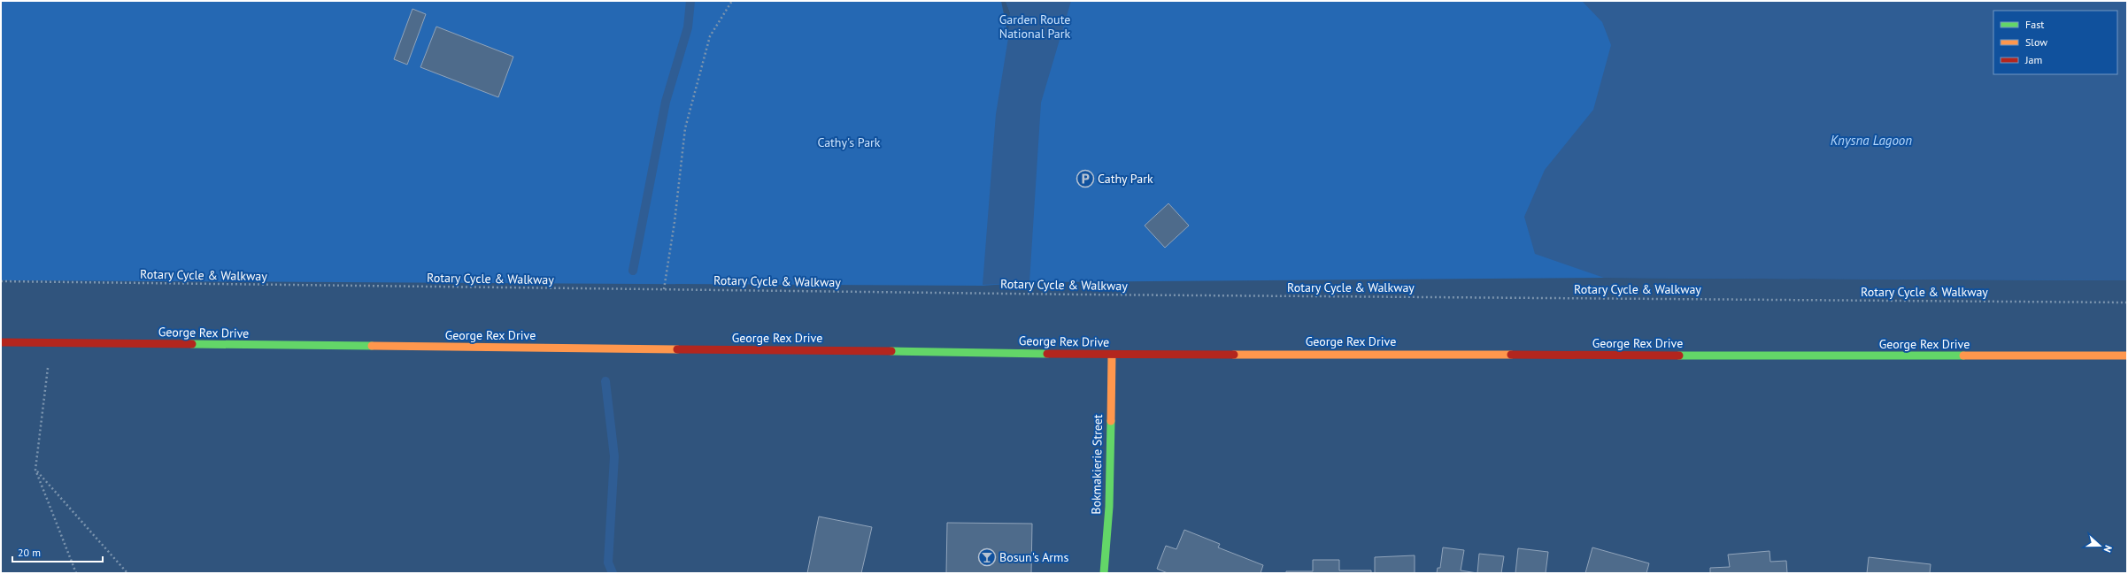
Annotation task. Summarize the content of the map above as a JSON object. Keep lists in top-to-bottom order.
{
  "streets": {
    "street": ["George Rex Drive", "Bokmakierie Street"],
    "path": ["Rotary Cycle & Walkway"]
  },
  "crossings": [
    ["George Rex Drive", "Bokmakierie Street"]
  ],
  "water": ["Knysna Lagoon"],
  "parks": ["Garden Route National Park", "Cathy's Park"],
  "places": {
    "parking": ["Cathy Park"],
    "bar": ["Bosun's Arms"]
  },
  "legend": ["Fast", "Slow", "Jam"],
  "scale_bar": "20 m",
  "north": "right"
}
